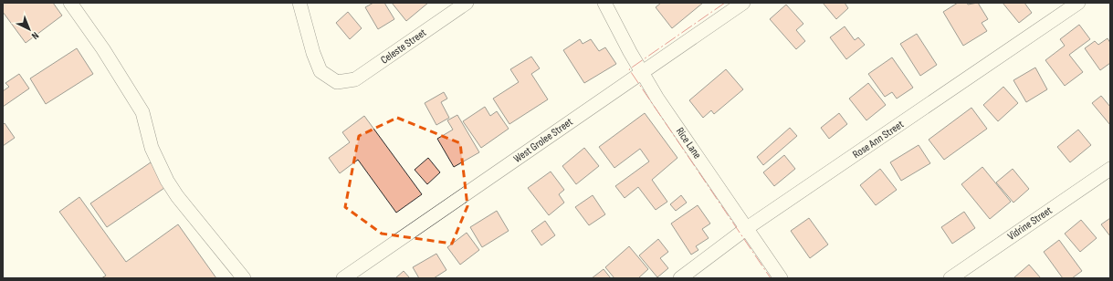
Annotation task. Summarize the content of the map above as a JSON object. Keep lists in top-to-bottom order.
{
  "streets": {
    "street": [
      "Celeste Street",
      "Rose Ann Street",
      "West Grolee Street",
      "Rice Lane",
      "Vidrine Street"
    ]
  },
  "crossings": [
    ["Rose Ann Street", "Rice Lane"],
    ["West Grolee Street", "Rice Lane"]
  ],
  "north": "bottom right"
}
